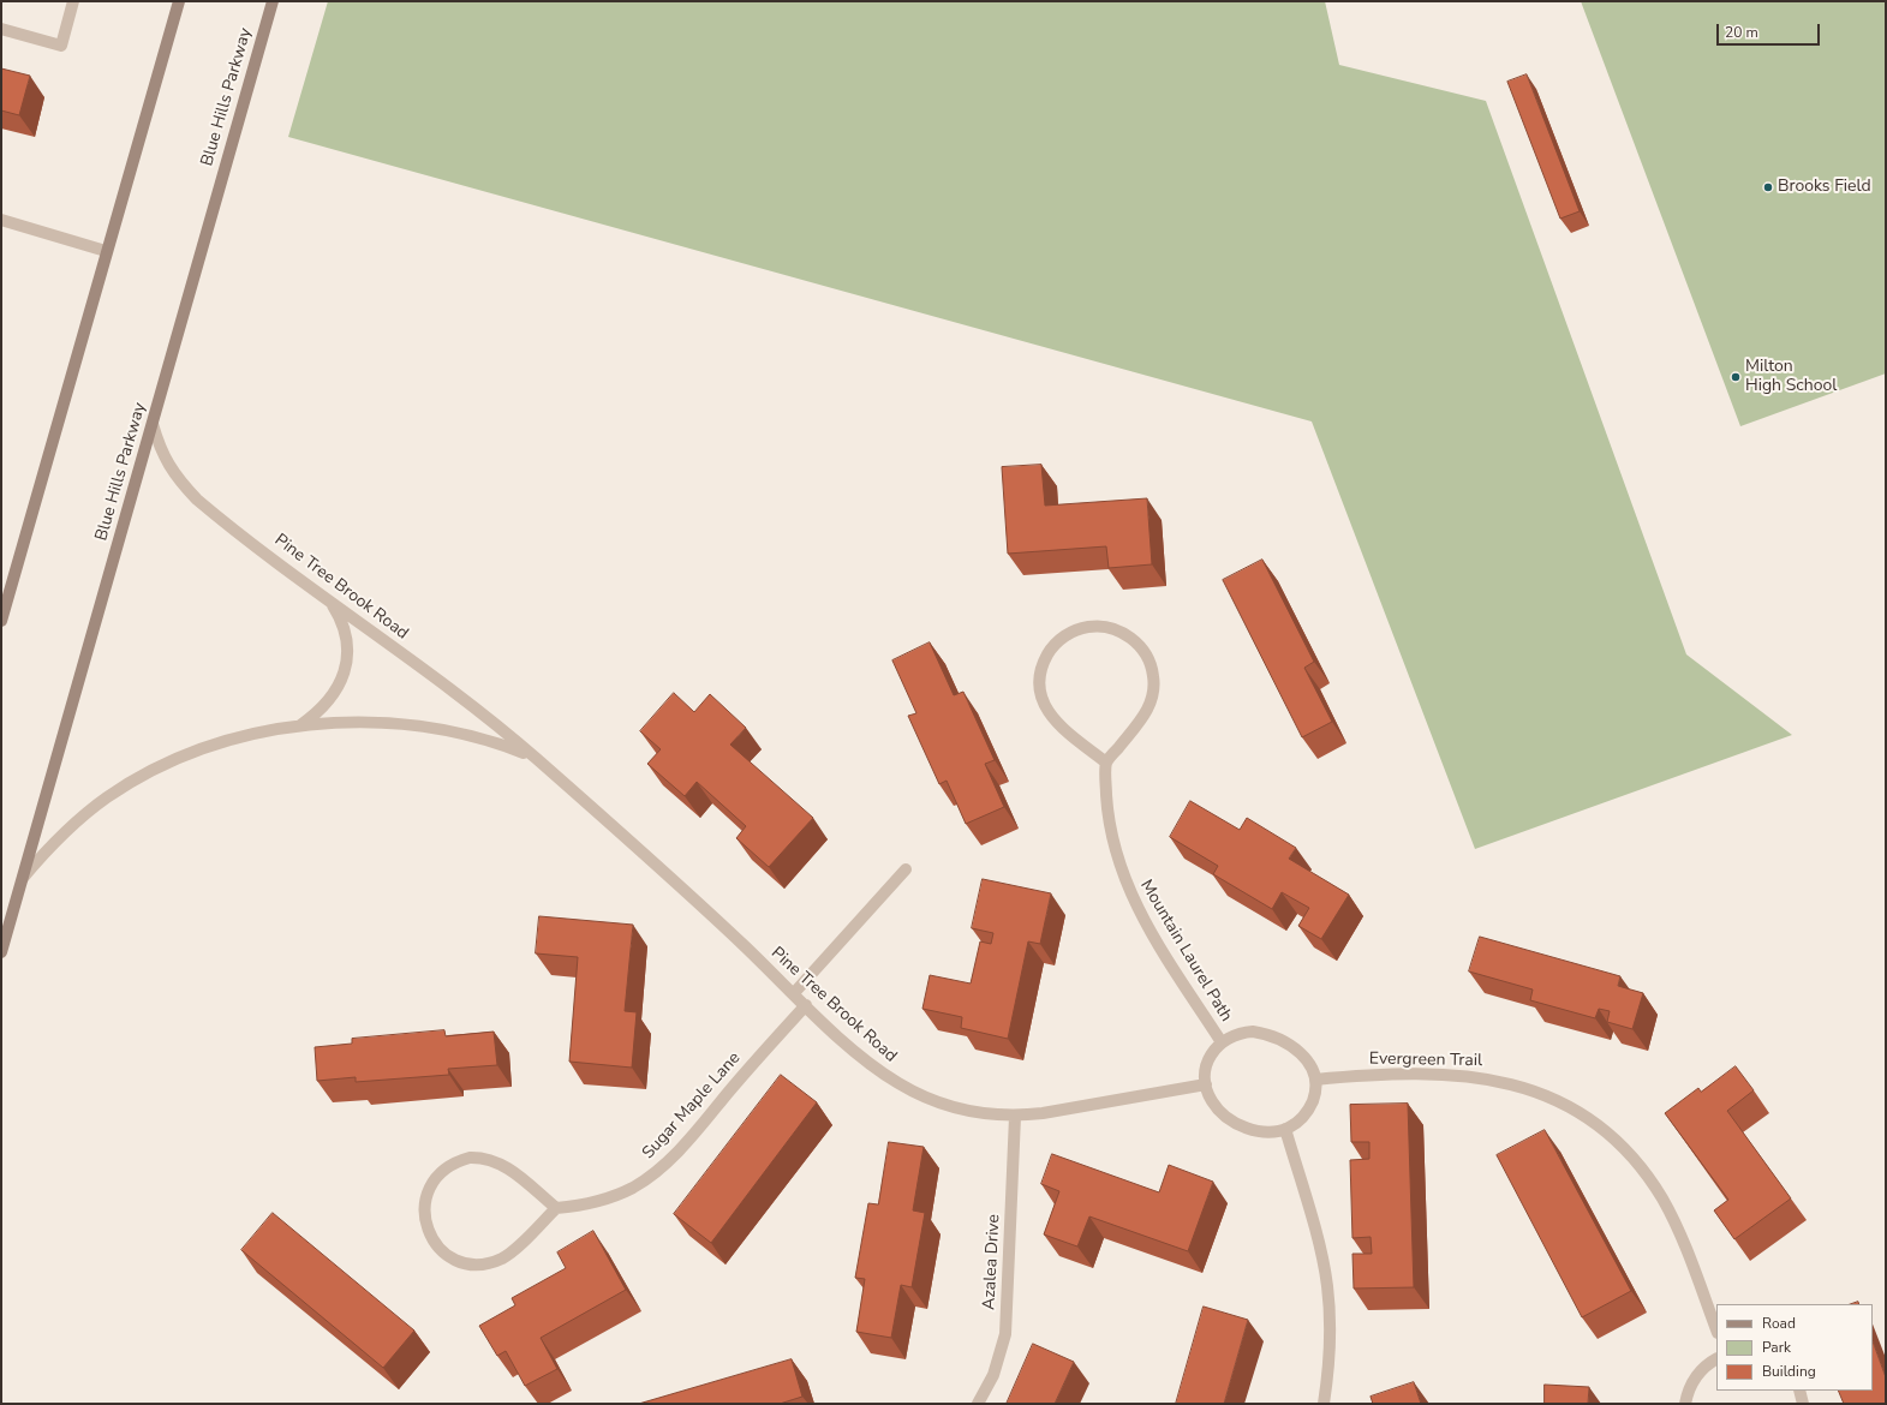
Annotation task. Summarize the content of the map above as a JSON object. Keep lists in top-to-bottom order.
{
  "streets": {
    "main road": ["Blue Hills Parkway"],
    "street": [
      "Pine Tree Brook Road",
      "Mountain Laurel Path",
      "Evergreen Trail",
      "Sugar Maple Lane",
      "Azalea Drive"
    ]
  },
  "crossings": [
    ["Blue Hills Parkway", "Pine Tree Brook Road"],
    ["Pine Tree Brook Road", "Mountain Laurel Path"],
    ["Pine Tree Brook Road", "Evergreen Trail"],
    ["Pine Tree Brook Road", "Sugar Maple Lane"],
    ["Pine Tree Brook Road", "Azalea Drive"],
    ["Mountain Laurel Path", "Evergreen Trail"]
  ],
  "places": ["Brooks Field", "Milton High School"],
  "legend": ["Road", "Park", "Building"],
  "scale_bar": "20 m"
}
